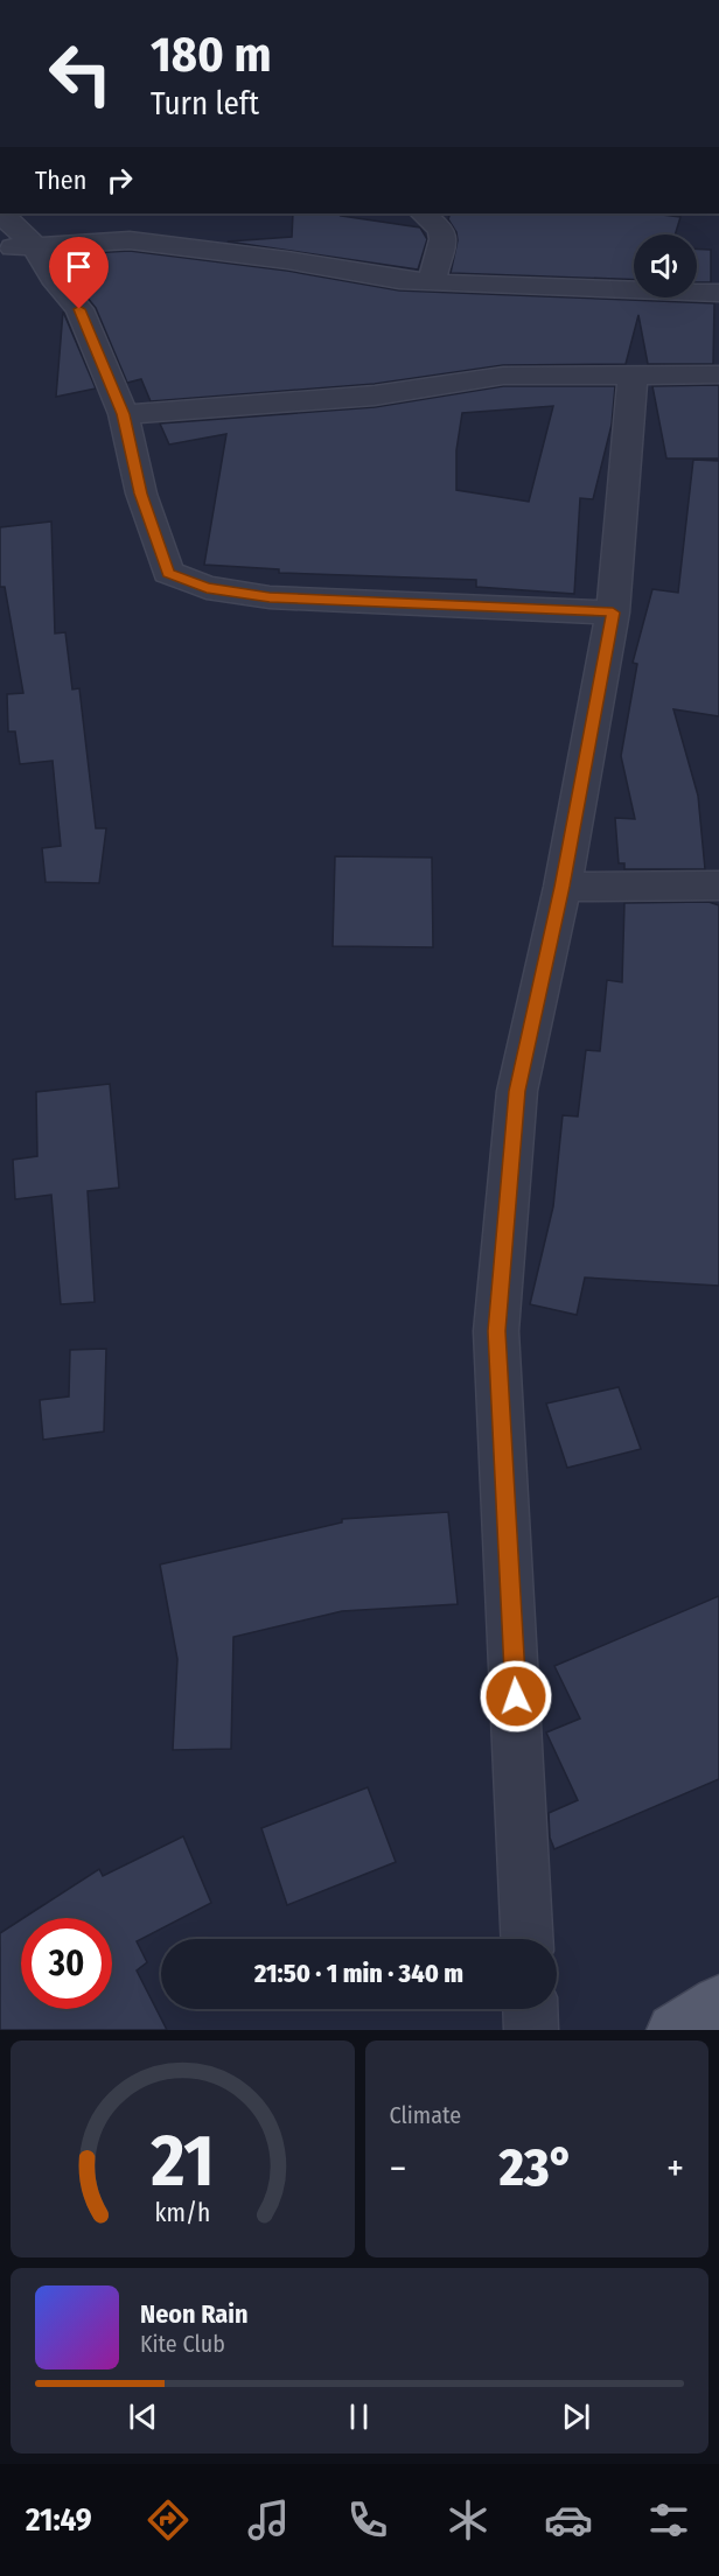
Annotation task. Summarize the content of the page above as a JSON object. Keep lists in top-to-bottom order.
{
  "page": {
    "turn": ["180 m", "Turn left"],
    "then": "Then",
    "limit": "30",
    "trip": "21:50 · 1 min · 340 m",
    "tile": "Climate",
    "heat": ["−", "23°", "+"],
    "song": ["Neon Rain", "Kite Club"],
    "tabs": "21:49",
    "gauge": ["21", "km/h"]
  }
}
